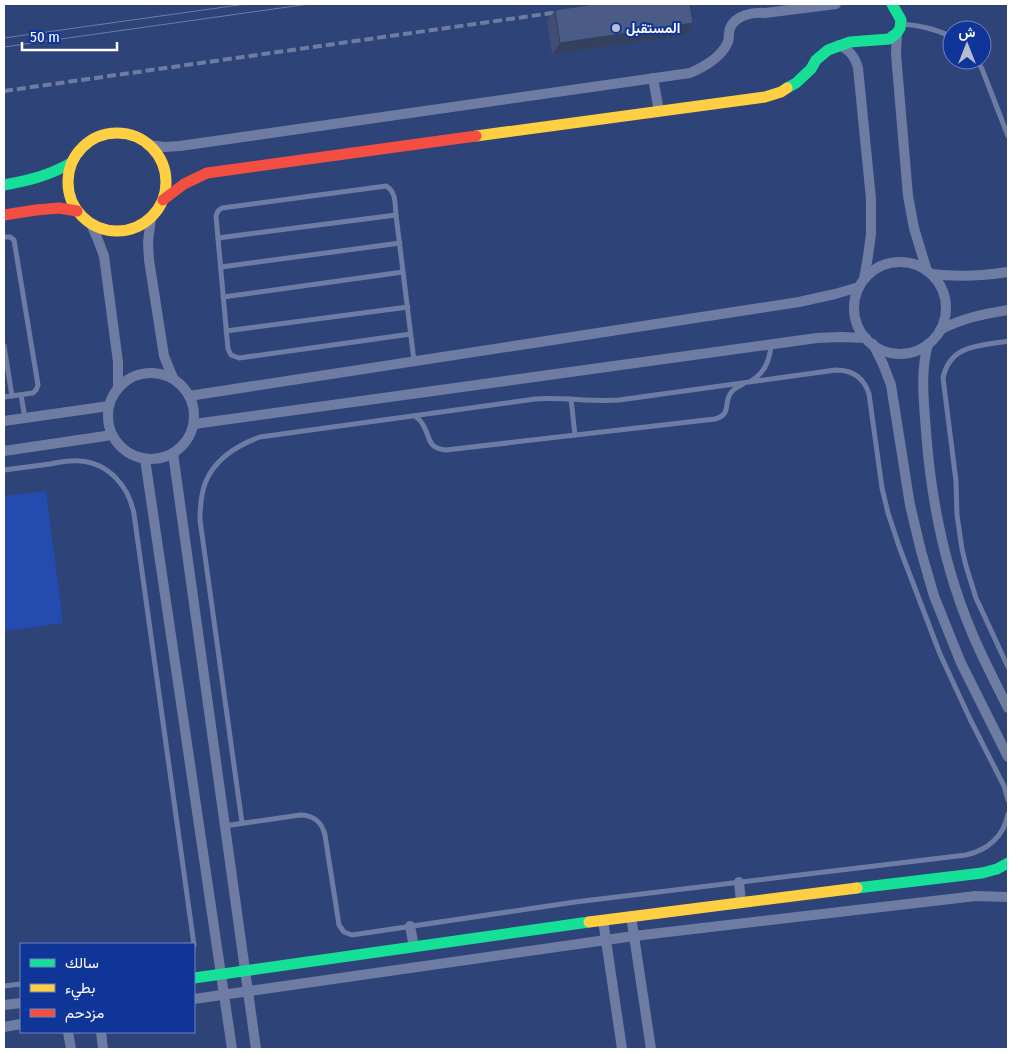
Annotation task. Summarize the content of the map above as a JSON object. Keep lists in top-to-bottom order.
{
  "places": ["المستقبل"],
  "legend": ["سالك", "بطيء", "مزدحم"],
  "scale_bar": "50 m",
  "north": "top"
}
